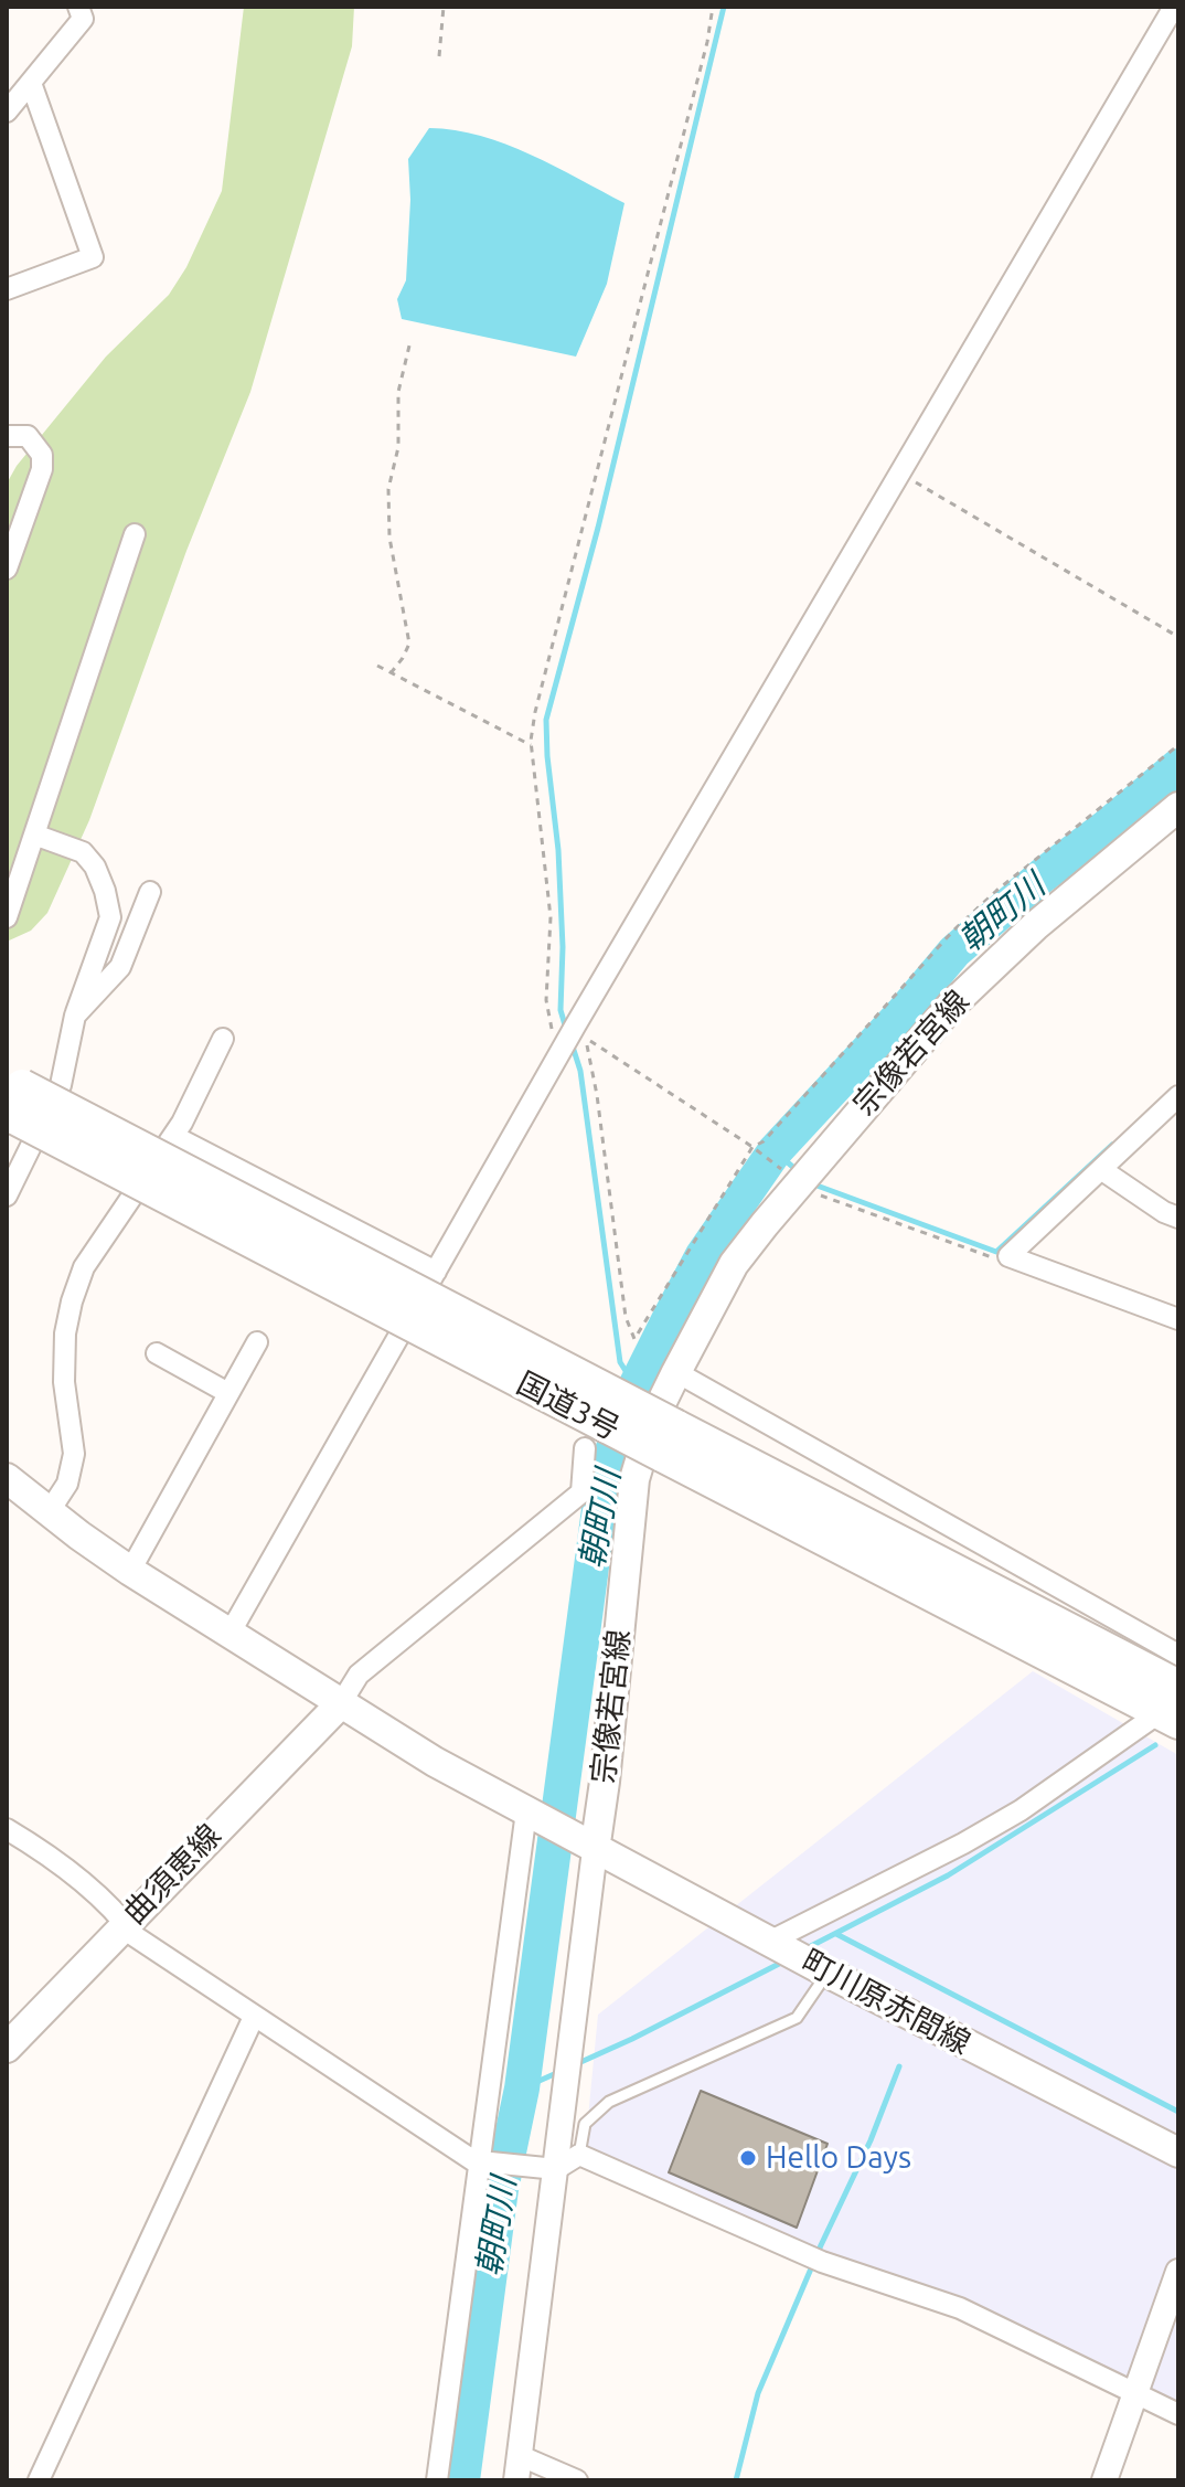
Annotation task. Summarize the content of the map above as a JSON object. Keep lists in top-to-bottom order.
{
  "streets": {
    "highway": ["国道3号"],
    "main road": ["宗像若宮線", "曲須恵線", "町川原赤間線"]
  },
  "crossings": [
    ["宗像若宮線", "町川原赤間線"]
  ],
  "water": ["朝町川"],
  "places": ["Hello Days"]
}
